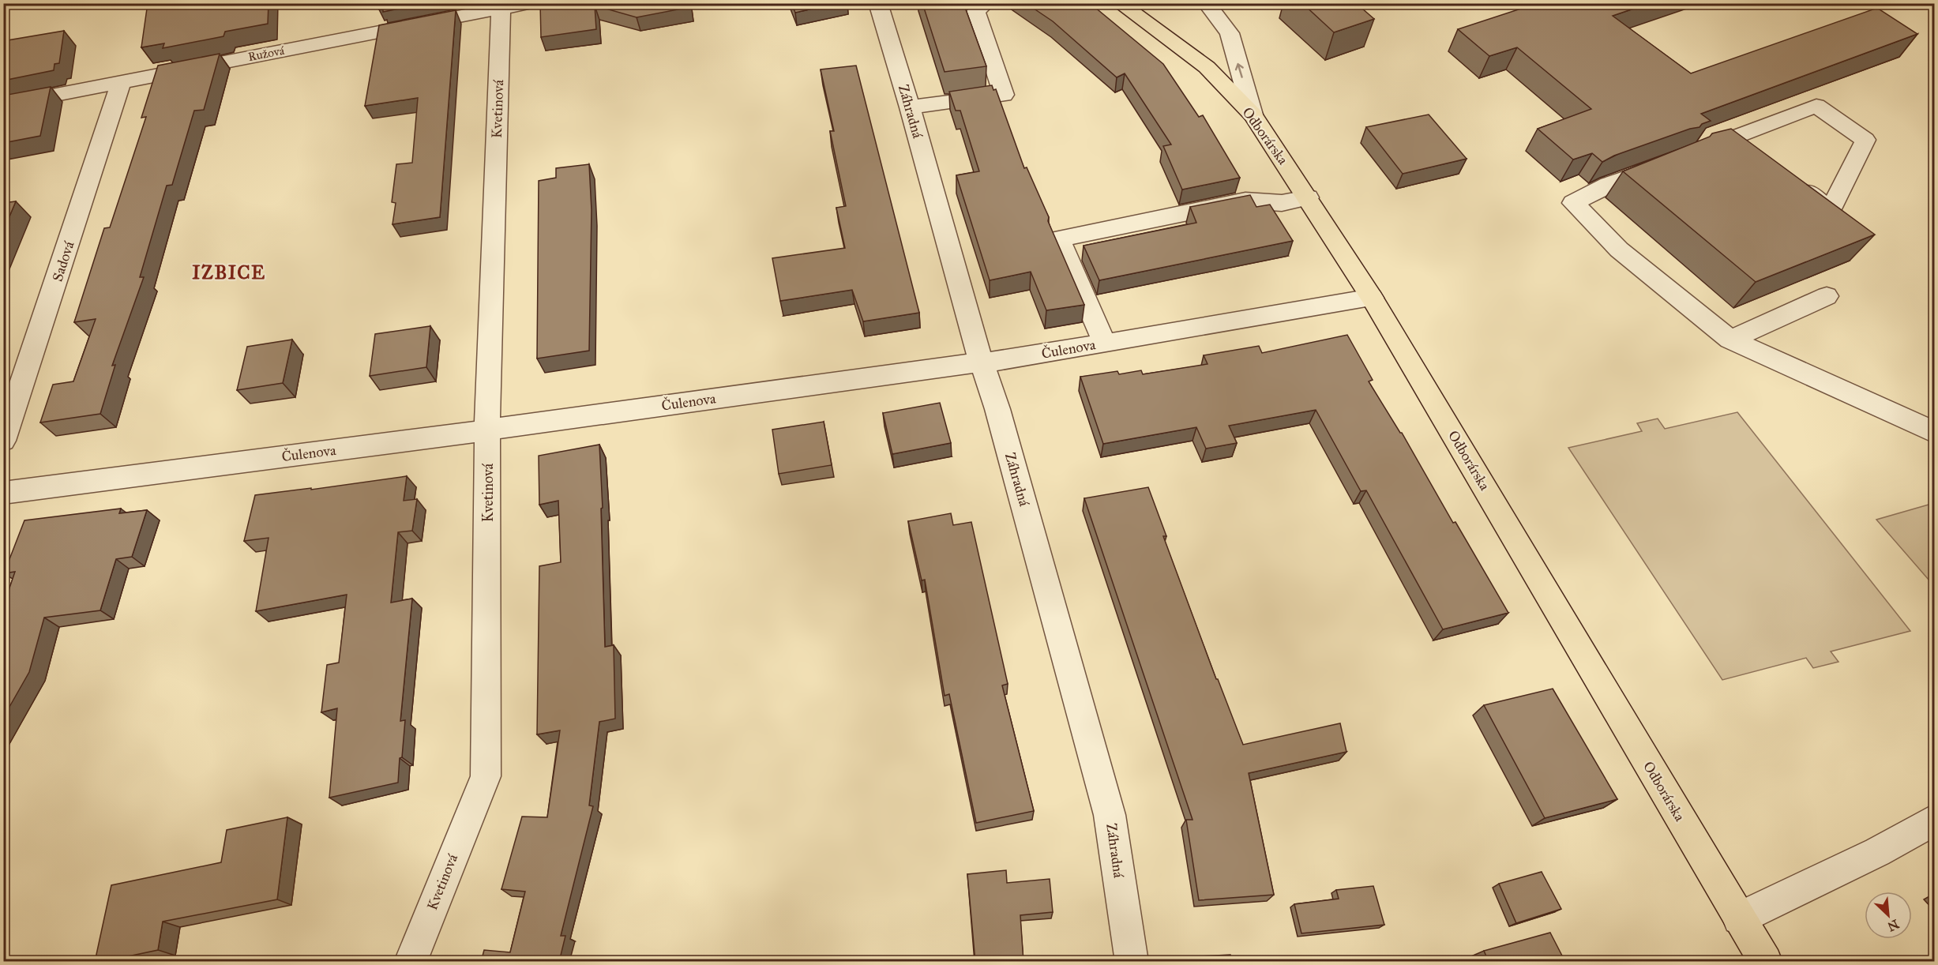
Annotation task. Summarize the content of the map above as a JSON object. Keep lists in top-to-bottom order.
{
  "streets": {
    "main road": ["Odborárska"],
    "street": [
      "Ružová",
      "Kvetinová",
      "Záhradná",
      "Sadová",
      "Čulenova"
    ]
  },
  "crossings": [
    ["Ružová", "Kvetinová"],
    ["Ružová", "Sadová"],
    ["Kvetinová", "Čulenova"],
    ["Záhradná", "Čulenova"],
    ["Odborárska", "Čulenova"]
  ],
  "districts": ["IZBICE"],
  "north": "bottom right"
}
